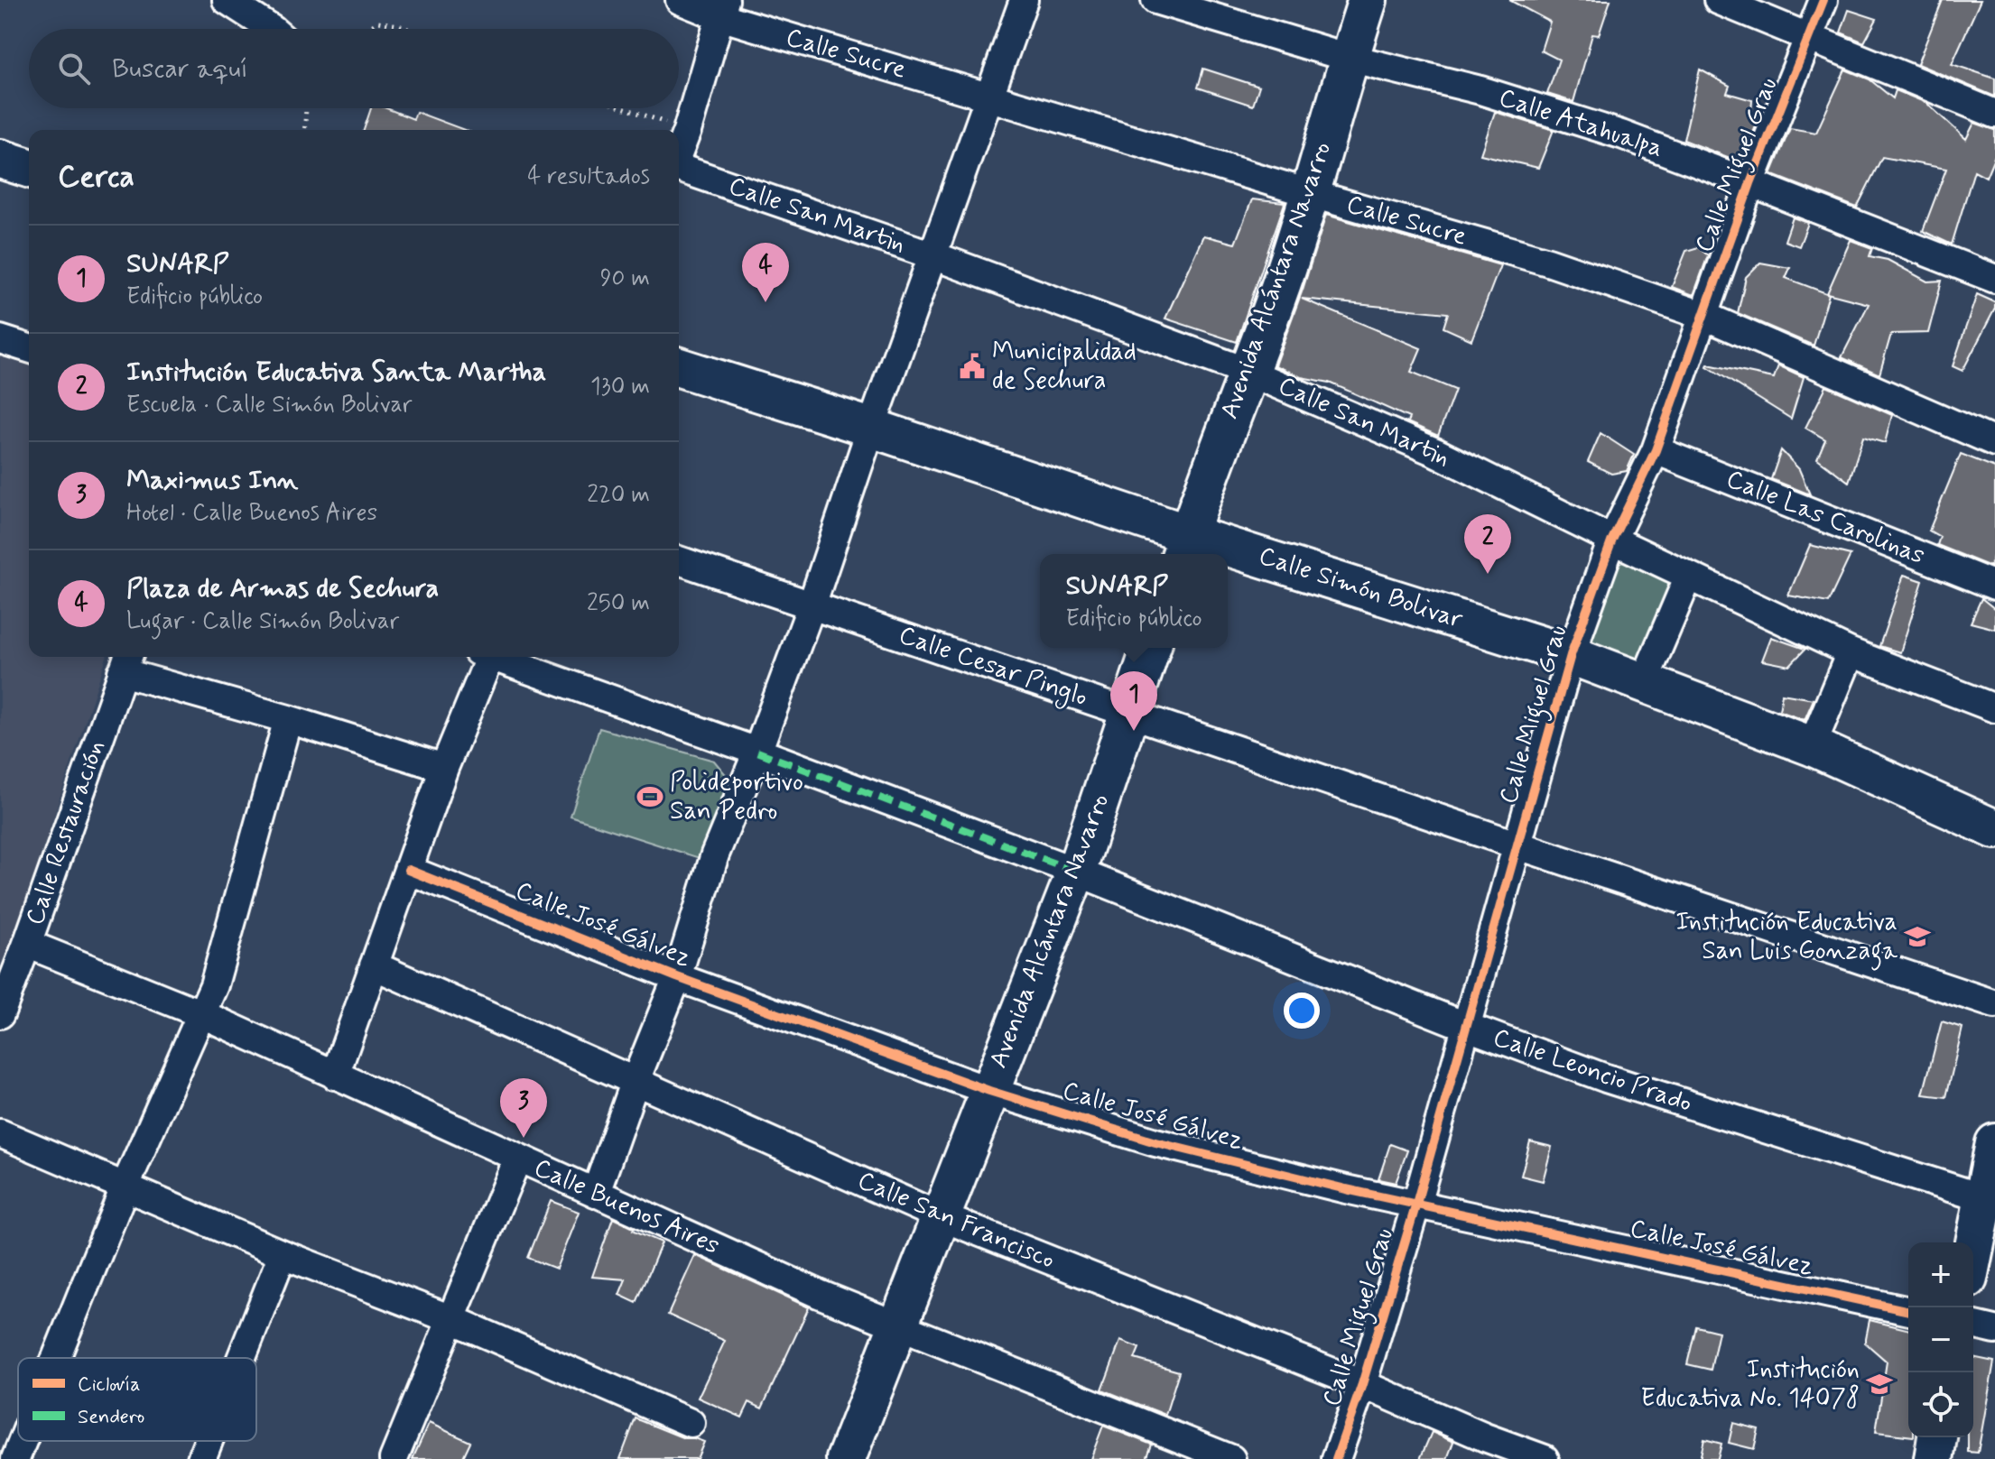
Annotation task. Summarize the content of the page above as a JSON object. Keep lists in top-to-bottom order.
{
  "streets": {
    "street": [
      "Calle Sucre",
      "Calle Atahualpa",
      "Calle Miguel Grau",
      "Calle San Martin",
      "Avenida Alcántara Navarro",
      "Calle Las Carolinas",
      "Calle Simón Bolivar",
      "Calle Cesar Pinglo",
      "Calle Restauración",
      "Calle José Gálvez",
      "Calle Leoncio Prado",
      "Calle Buenos Aires",
      "Calle San Francisco"
    ]
  },
  "crossings": [
    ["Calle Sucre", "Calle Miguel Grau"],
    ["Calle Sucre", "Avenida Alcántara Navarro"],
    ["Calle Atahualpa", "Calle Miguel Grau"],
    ["Calle Atahualpa", "Avenida Alcántara Navarro"],
    ["Calle Miguel Grau", "Calle San Martin"],
    ["Calle Miguel Grau", "Calle Las Carolinas"],
    ["Calle Miguel Grau", "Calle Simón Bolivar"],
    ["Calle Miguel Grau", "Calle Cesar Pinglo"],
    ["Calle Miguel Grau", "Calle José Gálvez"],
    ["Calle Miguel Grau", "Calle Leoncio Prado"],
    ["Calle Miguel Grau", "Calle San Francisco"],
    ["Calle San Martin", "Avenida Alcántara Navarro"],
    ["Avenida Alcántara Navarro", "Calle Simón Bolivar"],
    ["Avenida Alcántara Navarro", "Calle Cesar Pinglo"],
    ["Avenida Alcántara Navarro", "Calle José Gálvez"],
    ["Avenida Alcántara Navarro", "Calle Leoncio Prado"],
    ["Avenida Alcántara Navarro", "Calle Buenos Aires"],
    ["Avenida Alcántara Navarro", "Calle San Francisco"],
    ["Calle Restauración", "Calle Buenos Aires"]
  ],
  "places": {
    "public building": ["Municipalidad de Sechura"],
    "sports": ["Polideportivo San Pedro"],
    "school or university": ["Institución Educativa San Luis Gonzaga", "Institución Educativa No. 14078"]
  },
  "legend": ["Ciclovía", "Sendero"],
  "page": {
    "search": "Buscar aquí",
    "heading": ["Cerca", "4 resultados"],
    "list": [
      {
        "mark": "1",
        "name": "SUNARP",
        "note": "Edificio público",
        "value": "90 m"
      },
      {
        "mark": "2",
        "name": "Institución Educativa Santa Martha",
        "note": "Escuela · Calle Simón Bolivar",
        "value": "130 m"
      },
      {
        "mark": "3",
        "name": "Maximus Inn",
        "note": "Hotel · Calle Buenos Aires",
        "value": "220 m"
      },
      {
        "mark": "4",
        "name": "Plaza de Armas de Sechura",
        "note": "Lugar · Calle Simón Bolivar",
        "value": "250 m"
      }
    ],
    "pins": [
      "4",
      "2",
      "1",
      "3"
    ],
    "popup": ["SUNARP", "Edificio público"],
    "map_buttons": ["+", "−"]
  }
}
